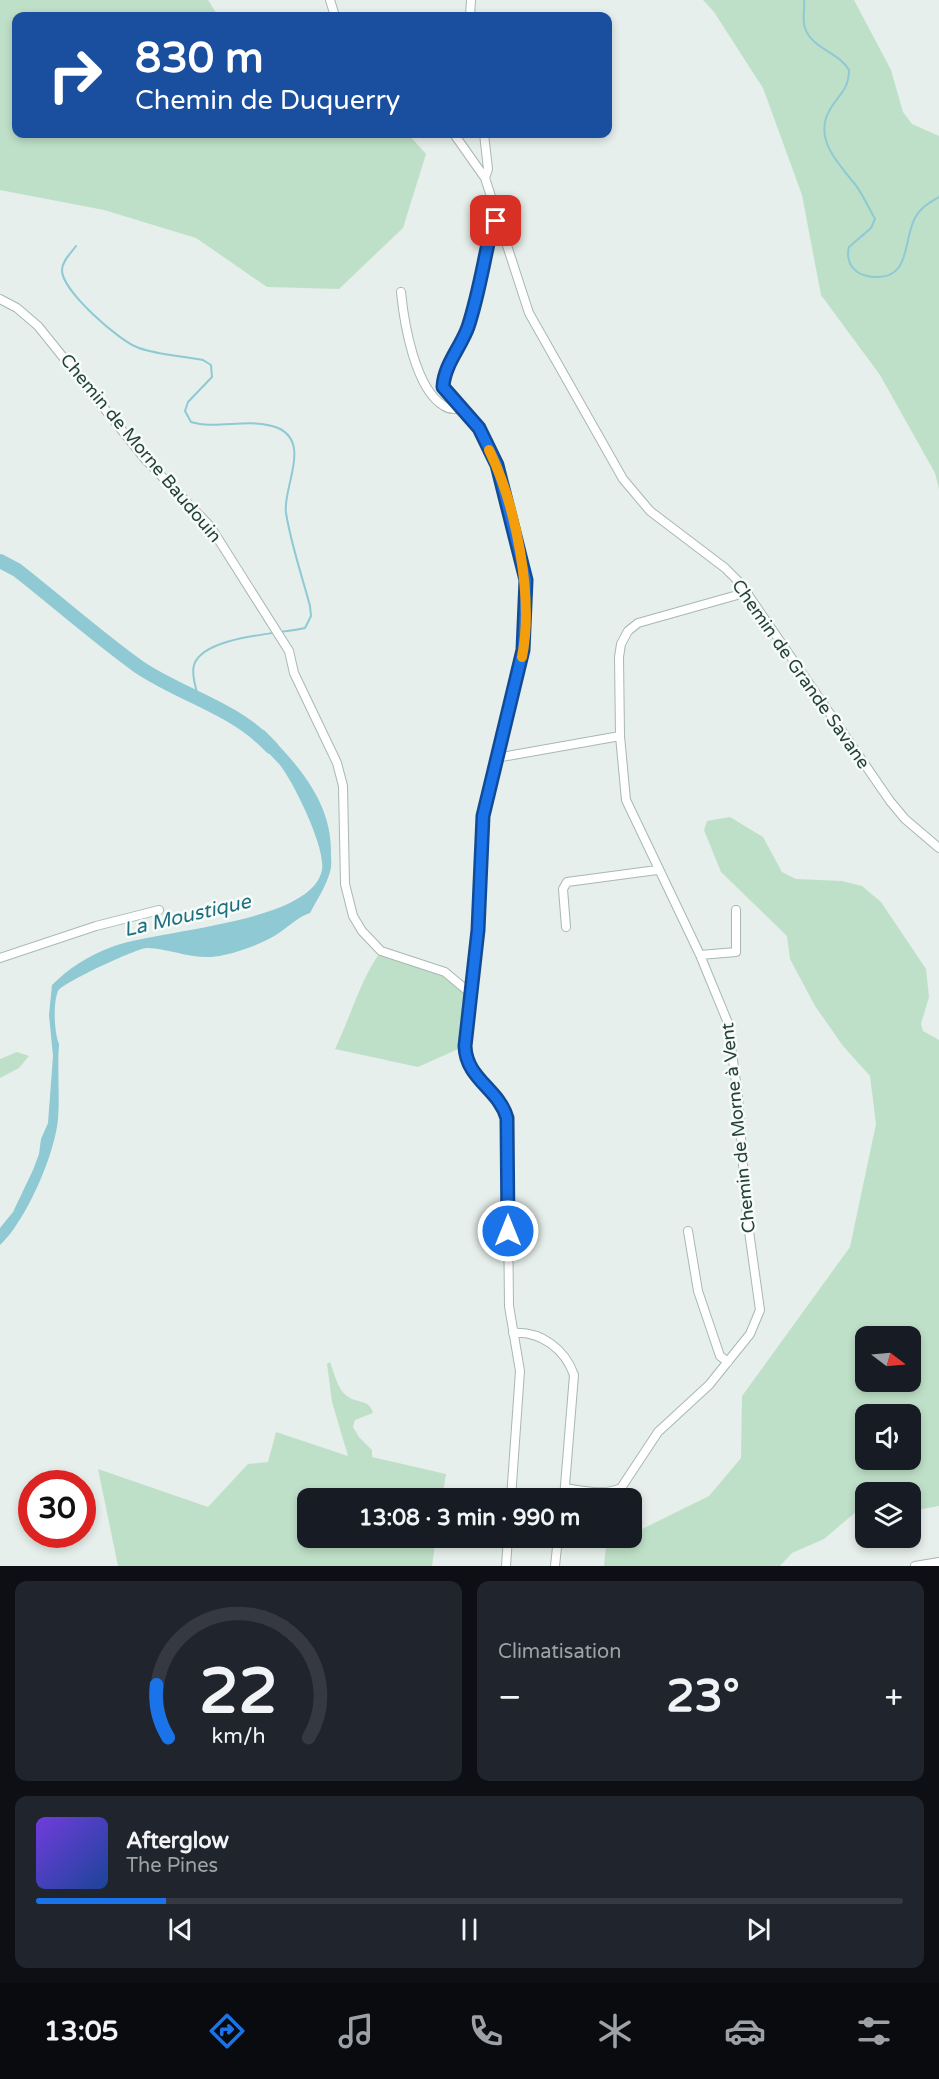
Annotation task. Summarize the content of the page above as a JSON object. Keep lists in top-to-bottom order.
{
  "streets": {
    "street": ["Chemin de Morne Baudouin", "Chemin de Grande Savane", "Chemin de Morne à Vent"]
  },
  "crossings": [
    ["Chemin de Grande Savane", "Chemin de Morne à Vent"]
  ],
  "water": ["La Moustique"],
  "north": "right",
  "page": {
    "turn": ["830 m", "Chemin de Duquerry"],
    "limit": "30",
    "trip": "13:08 · 3 min · 990 m",
    "tile": "Climatisation",
    "heat": ["−", "23°", "+"],
    "song": ["Afterglow", "The Pines"],
    "tabs": "13:05",
    "gauge": ["22", "km/h"]
  }
}
